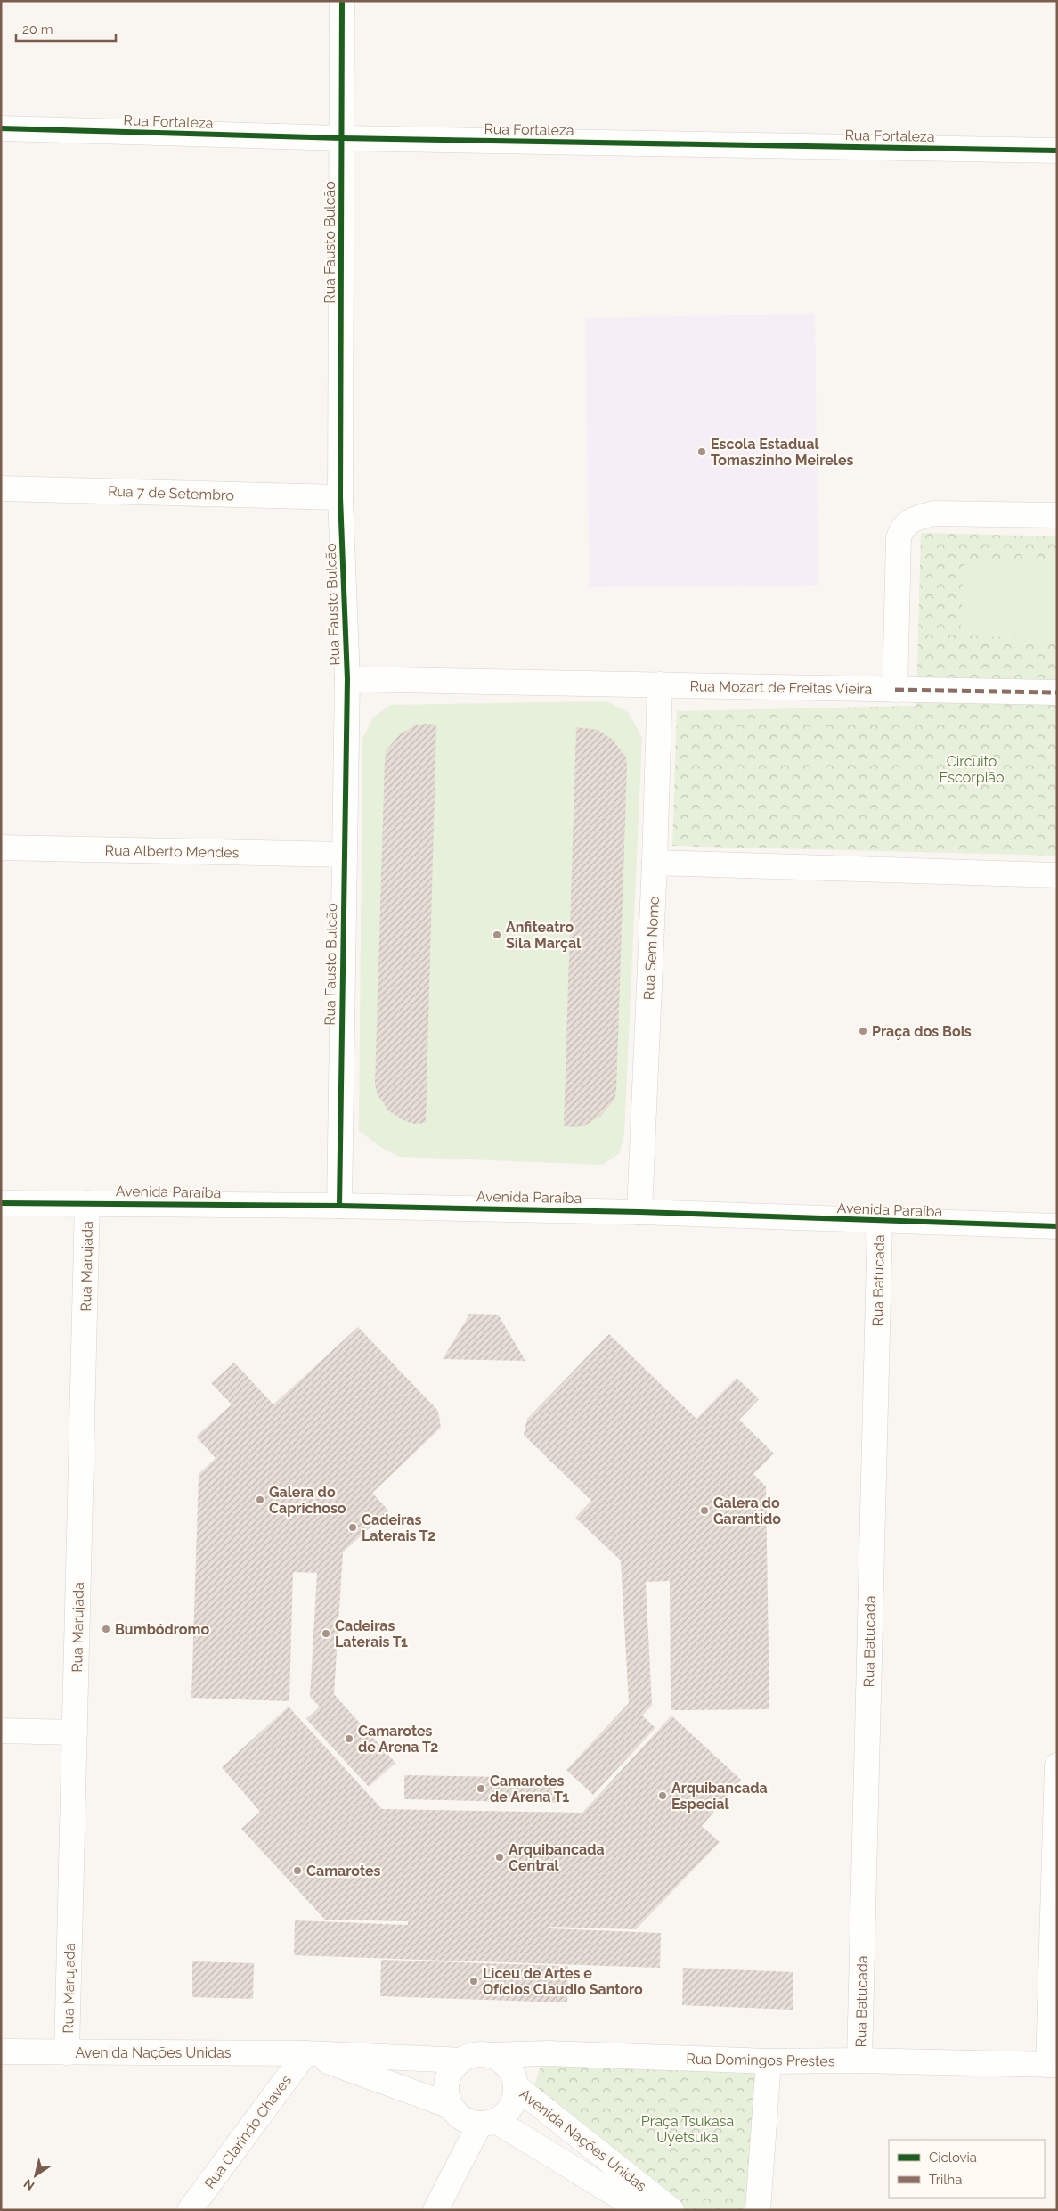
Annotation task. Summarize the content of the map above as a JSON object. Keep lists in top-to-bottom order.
{
  "streets": {
    "street": [
      "Rua Fortaleza",
      "Rua Fausto Bulcão",
      "Rua 7 de Setembro",
      "Rua Mozart de Freitas Vieira",
      "Rua Alberto Mendes",
      "Rua Sem Nome",
      "Avenida Paraíba",
      "Rua Marujada",
      "Rua Batucada",
      "Avenida Nações Unidas",
      "Rua Domingos Prestes",
      "Rua Clarindo Chaves"
    ]
  },
  "crossings": [
    ["Rua Fortaleza", "Rua Fausto Bulcão"],
    ["Rua Fausto Bulcão", "Rua 7 de Setembro"],
    ["Rua Fausto Bulcão", "Rua Mozart de Freitas Vieira"],
    ["Rua Fausto Bulcão", "Rua Alberto Mendes"],
    ["Rua Fausto Bulcão", "Avenida Paraíba"],
    ["Rua Mozart de Freitas Vieira", "Rua Sem Nome"],
    ["Rua Sem Nome", "Avenida Paraíba"],
    ["Avenida Paraíba", "Rua Marujada"],
    ["Avenida Paraíba", "Rua Batucada"],
    ["Rua Marujada", "Avenida Nações Unidas"],
    ["Rua Batucada", "Rua Domingos Prestes"],
    ["Avenida Nações Unidas", "Rua Domingos Prestes"],
    ["Avenida Nações Unidas", "Rua Clarindo Chaves"]
  ],
  "parks": ["Circuito Escorpião", "Praça Tsukasa Uyetsuka"],
  "places": [
    "Escola Estadual Tomaszinho Meireles",
    "Anfiteatro Sila Marçal",
    "Praça dos Bois",
    "Galera do Caprichoso",
    "Galera do Garantido",
    "Cadeiras Laterais T2",
    "Bumbódromo",
    "Cadeiras Laterais T1",
    "Camarotes de Arena T2",
    "Camarotes de Arena T1",
    "Arquibancada Especial",
    "Arquibancada Central",
    "Camarotes",
    "Liceu de Artes e Ofícios Claudio Santoro"
  ],
  "legend": ["Ciclovia", "Trilha"],
  "scale_bar": "20 m",
  "north": "bottom left"
}
